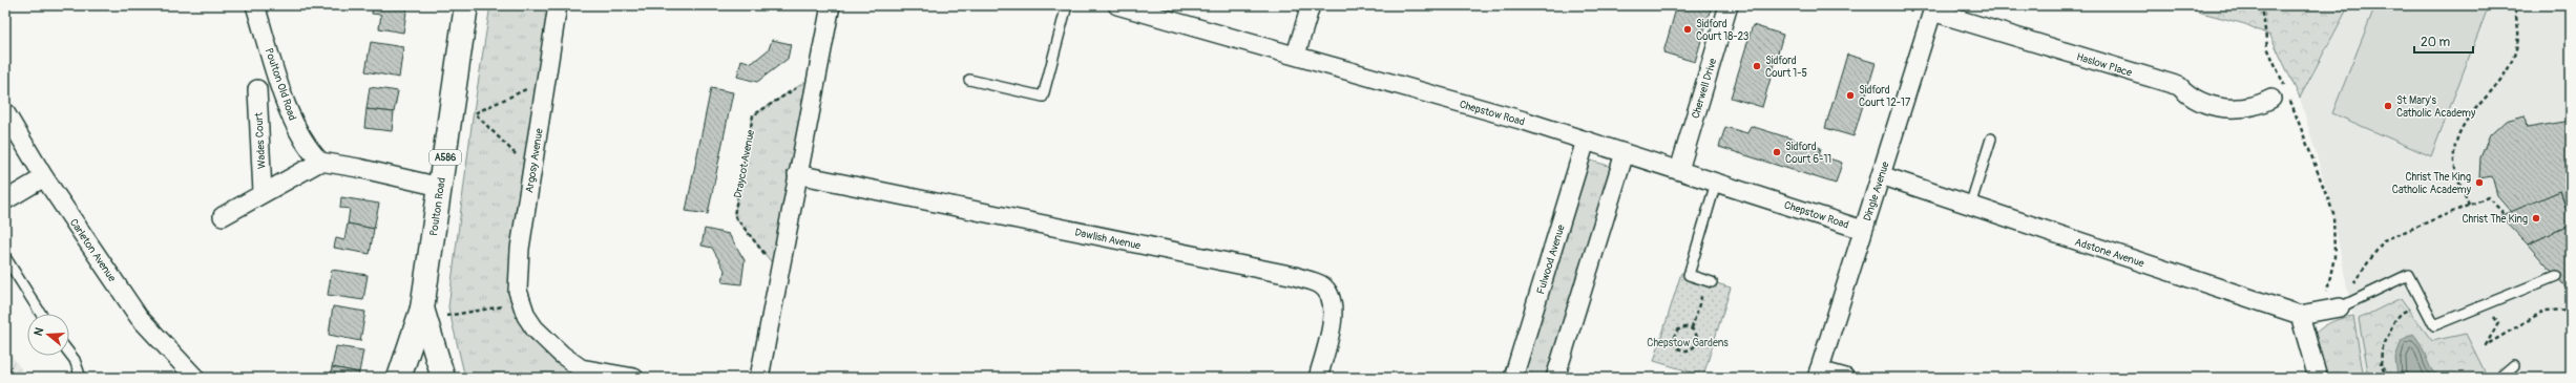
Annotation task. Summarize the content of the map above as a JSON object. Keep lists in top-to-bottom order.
{
  "streets": {
    "main road": ["A586", "Poulton Road"],
    "street": [
      "Haslow Place",
      "Poulton Old Road",
      "Cherwell Drive",
      "Chepstow Road",
      "Wades Court",
      "Argosy Avenue",
      "Dingle Avenue",
      "Dawlish Avenue",
      "Carleton Avenue",
      "Adstone Avenue",
      "Fulwood Avenue"
    ],
    "path": ["Draycot Avenue"]
  },
  "crossings": [
    ["Haslow Place", "Dingle Avenue"],
    ["Cherwell Drive", "Chepstow Road"],
    ["Chepstow Road", "Dingle Avenue"],
    ["Chepstow Road", "Fulwood Avenue"],
    ["Dingle Avenue", "Adstone Avenue"]
  ],
  "parks": ["Chepstow Gardens"],
  "places": [
    "Sidford Court 18-23",
    "Sidford Court 1-5",
    "Sidford Court 12-17",
    "St Mary's Catholic Academy",
    "Sidford Court 6-11",
    "Christ The King Catholic Academy",
    "Christ The King"
  ],
  "scale_bar": "20 m",
  "north": "left"
}
